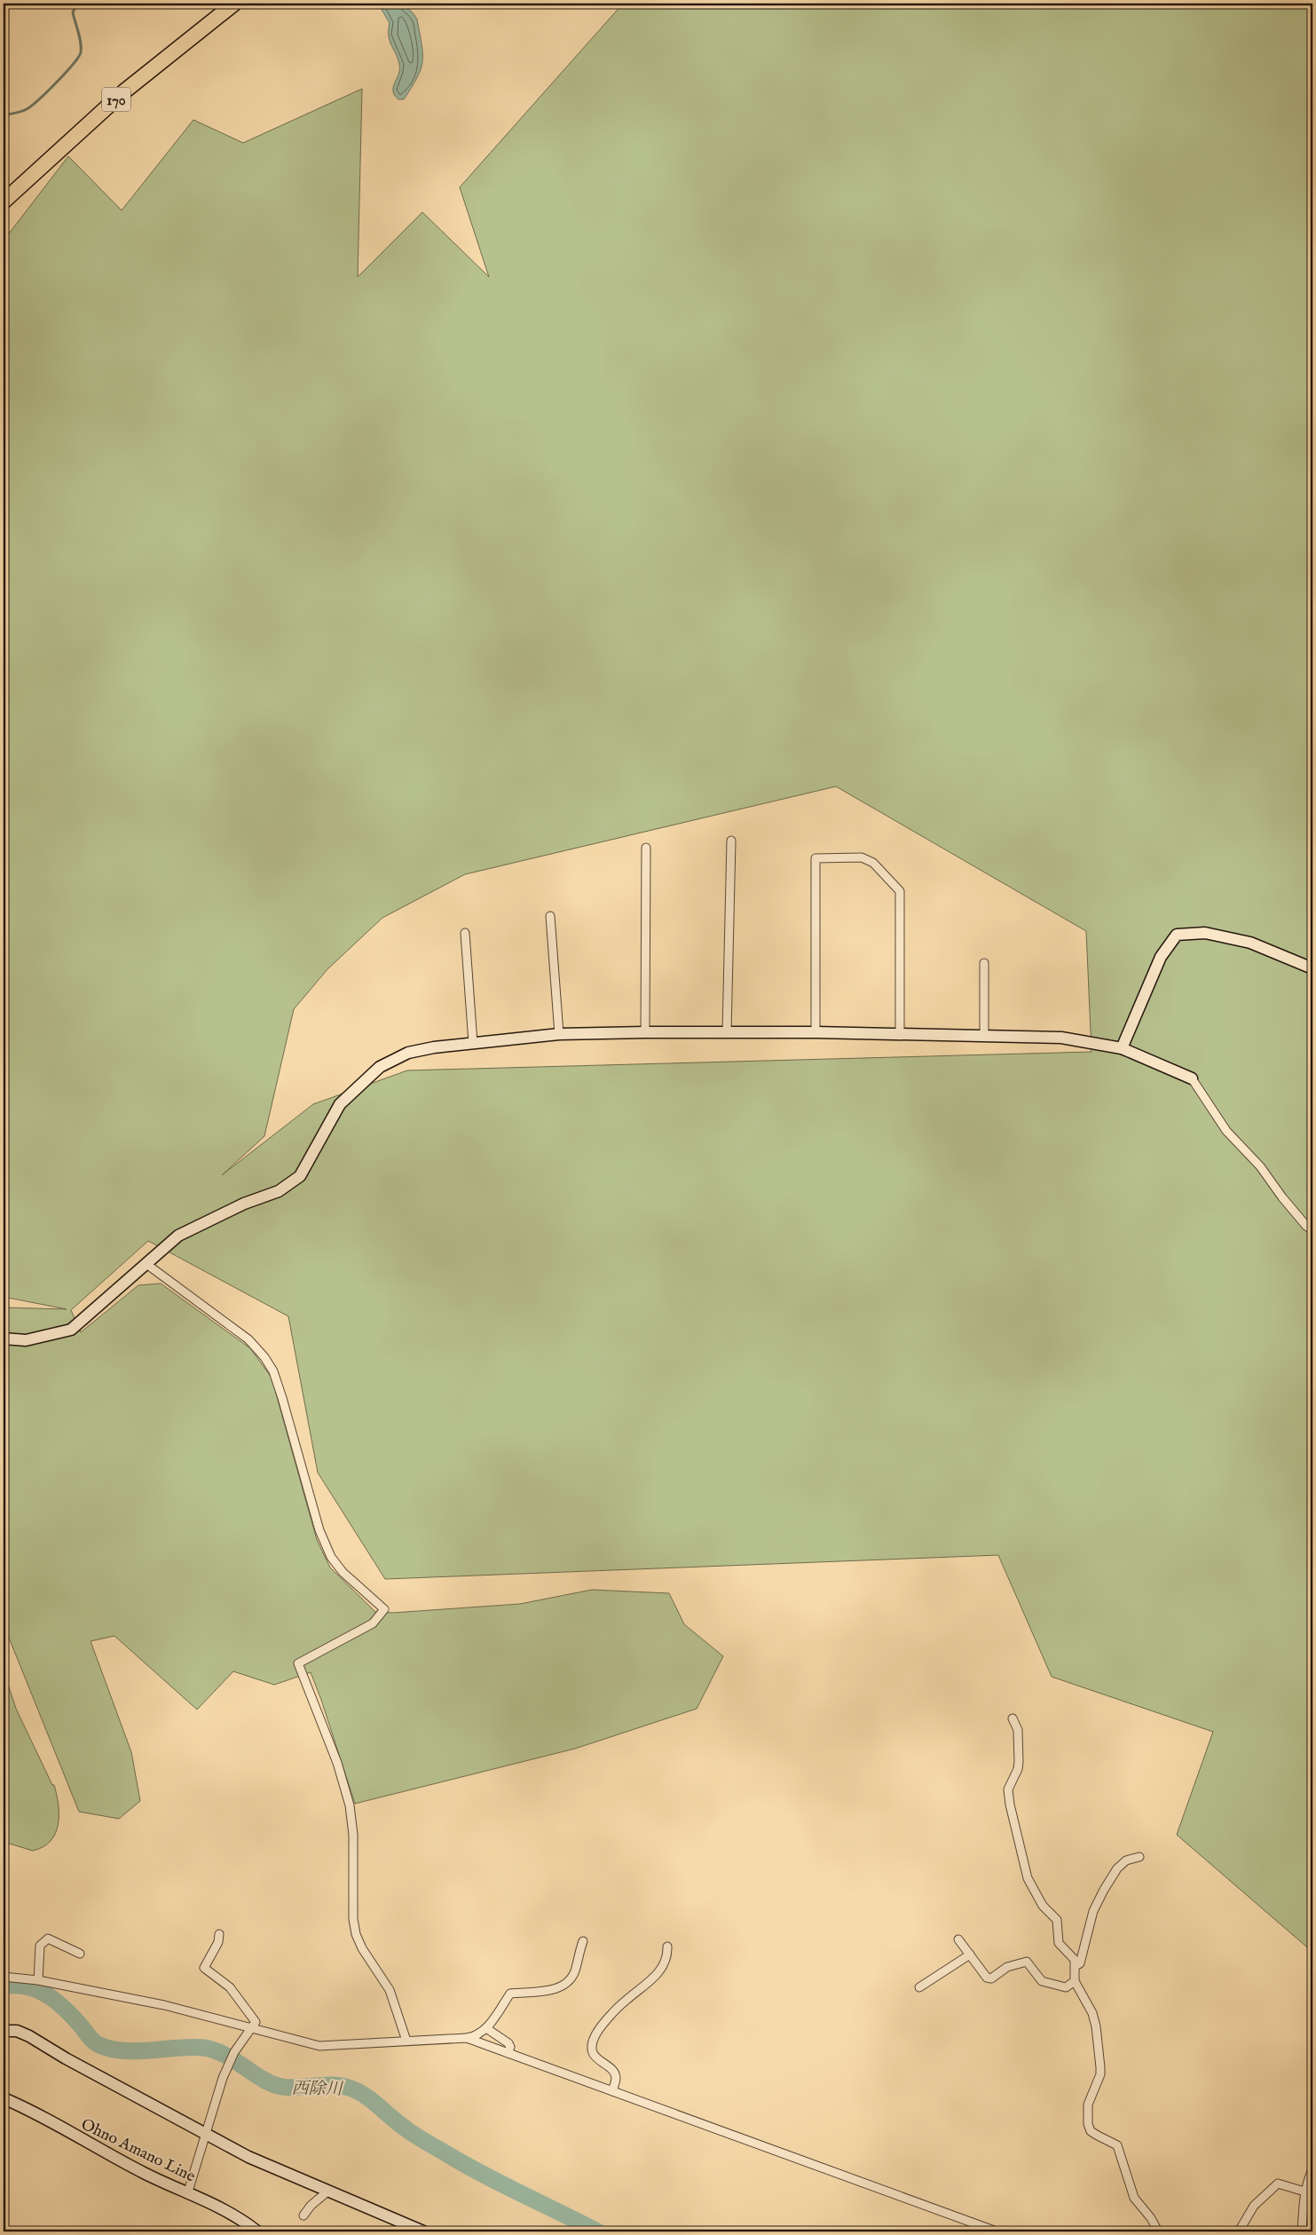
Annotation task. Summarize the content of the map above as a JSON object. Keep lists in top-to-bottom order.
{
  "streets": {
    "highway": ["170"],
    "street": ["Ohno Amano Line"]
  },
  "water": ["西除川"]
}
